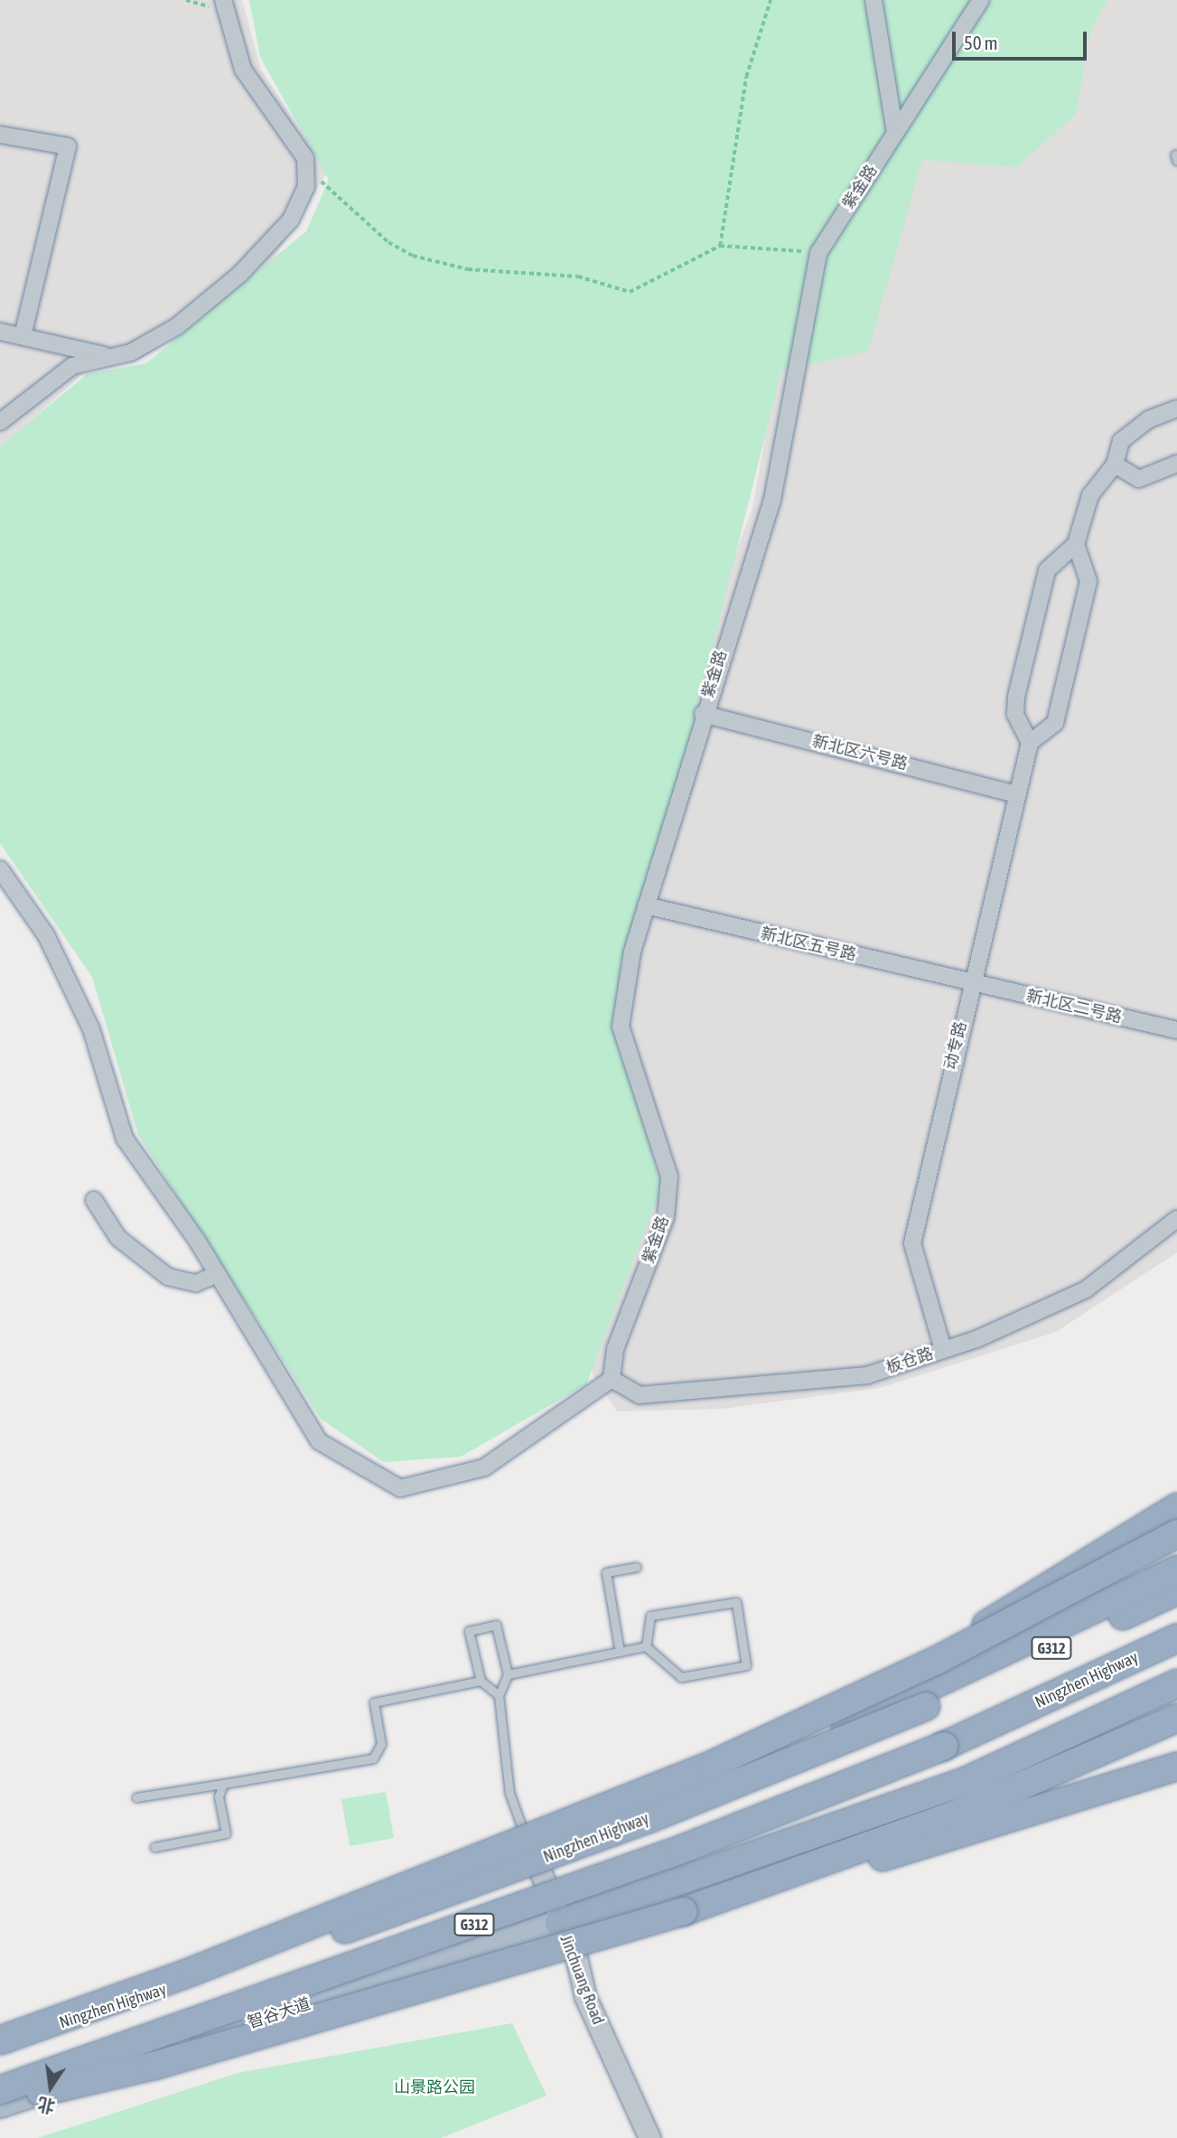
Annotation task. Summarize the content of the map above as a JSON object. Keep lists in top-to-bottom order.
{
  "streets": {
    "highway": ["G312", "Ningzhen Highway"],
    "main road": ["智谷大道"],
    "street": [
      "紫金路",
      "新北区六号路",
      "新北区五号路",
      "新北区二号路",
      "动专路",
      "板仓路",
      "Jinchuang Road"
    ]
  },
  "crossings": [
    ["紫金路", "新北区六号路"],
    ["紫金路", "新北区五号路"],
    ["紫金路", "板仓路"],
    ["新北区六号路", "动专路"],
    ["新北区五号路", "新北区二号路"],
    ["新北区五号路", "动专路"],
    ["新北区二号路", "动专路"],
    ["动专路", "板仓路"],
    ["Jinchuang Road", "智谷大道"]
  ],
  "parks": ["山景路公园"],
  "scale_bar": "50 m",
  "north": "bottom"
}
